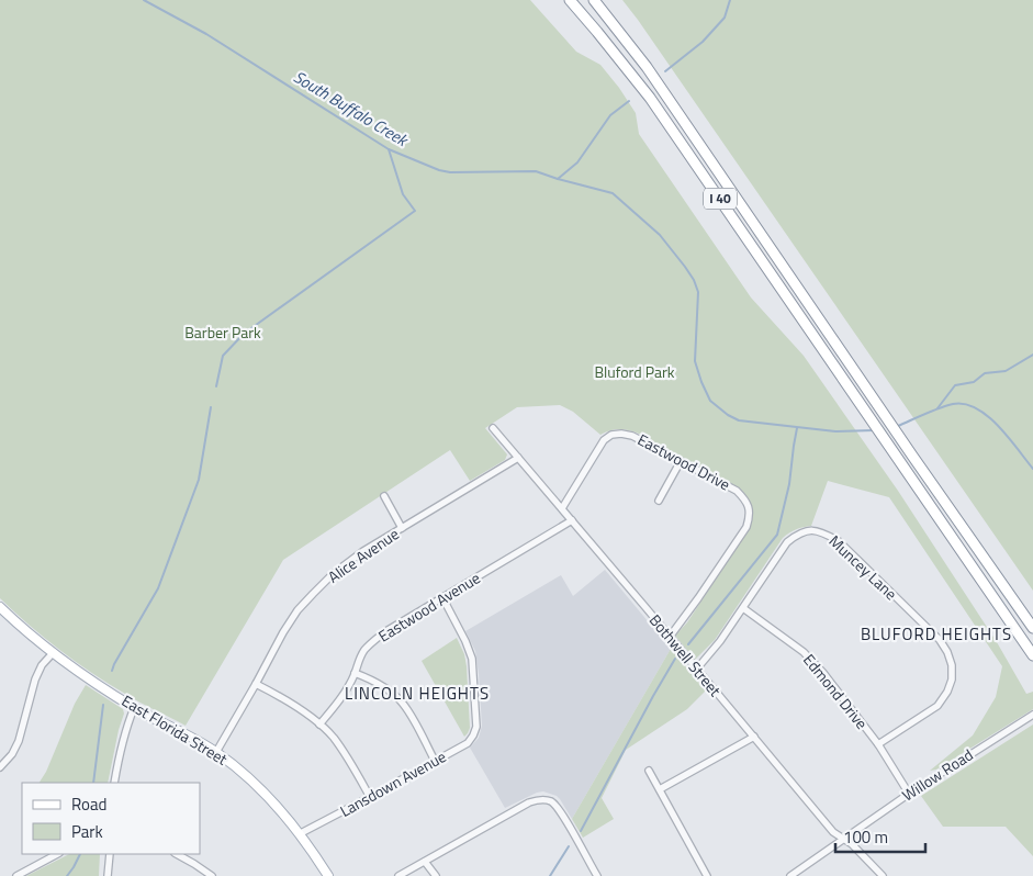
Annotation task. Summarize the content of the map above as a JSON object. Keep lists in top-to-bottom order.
{
  "streets": {
    "highway": ["I 40"],
    "main road": ["East Florida Street"],
    "street": [
      "Eastwood Drive",
      "Alice Avenue",
      "Muncey Lane",
      "Eastwood Avenue",
      "Bothwell Street",
      "Edmond Drive",
      "Willow Road",
      "Lansdown Avenue"
    ]
  },
  "crossings": [
    ["Eastwood Drive", "Bothwell Street"],
    ["Alice Avenue", "Bothwell Street"],
    ["Alice Avenue", "East Florida Street"],
    ["Muncey Lane", "Bothwell Street"],
    ["Muncey Lane", "Edmond Drive"],
    ["Eastwood Avenue", "Bothwell Street"],
    ["Eastwood Avenue", "Lansdown Avenue"],
    ["Bothwell Street", "Willow Road"],
    ["Edmond Drive", "Willow Road"],
    ["East Florida Street", "Lansdown Avenue"]
  ],
  "districts": ["BLUFORD HEIGHTS", "LINCOLN HEIGHTS"],
  "water": ["South Buffalo Creek"],
  "parks": ["Barber Park", "Bluford Park"],
  "legend": ["Road", "Park"],
  "scale_bar": "100 m"
}
